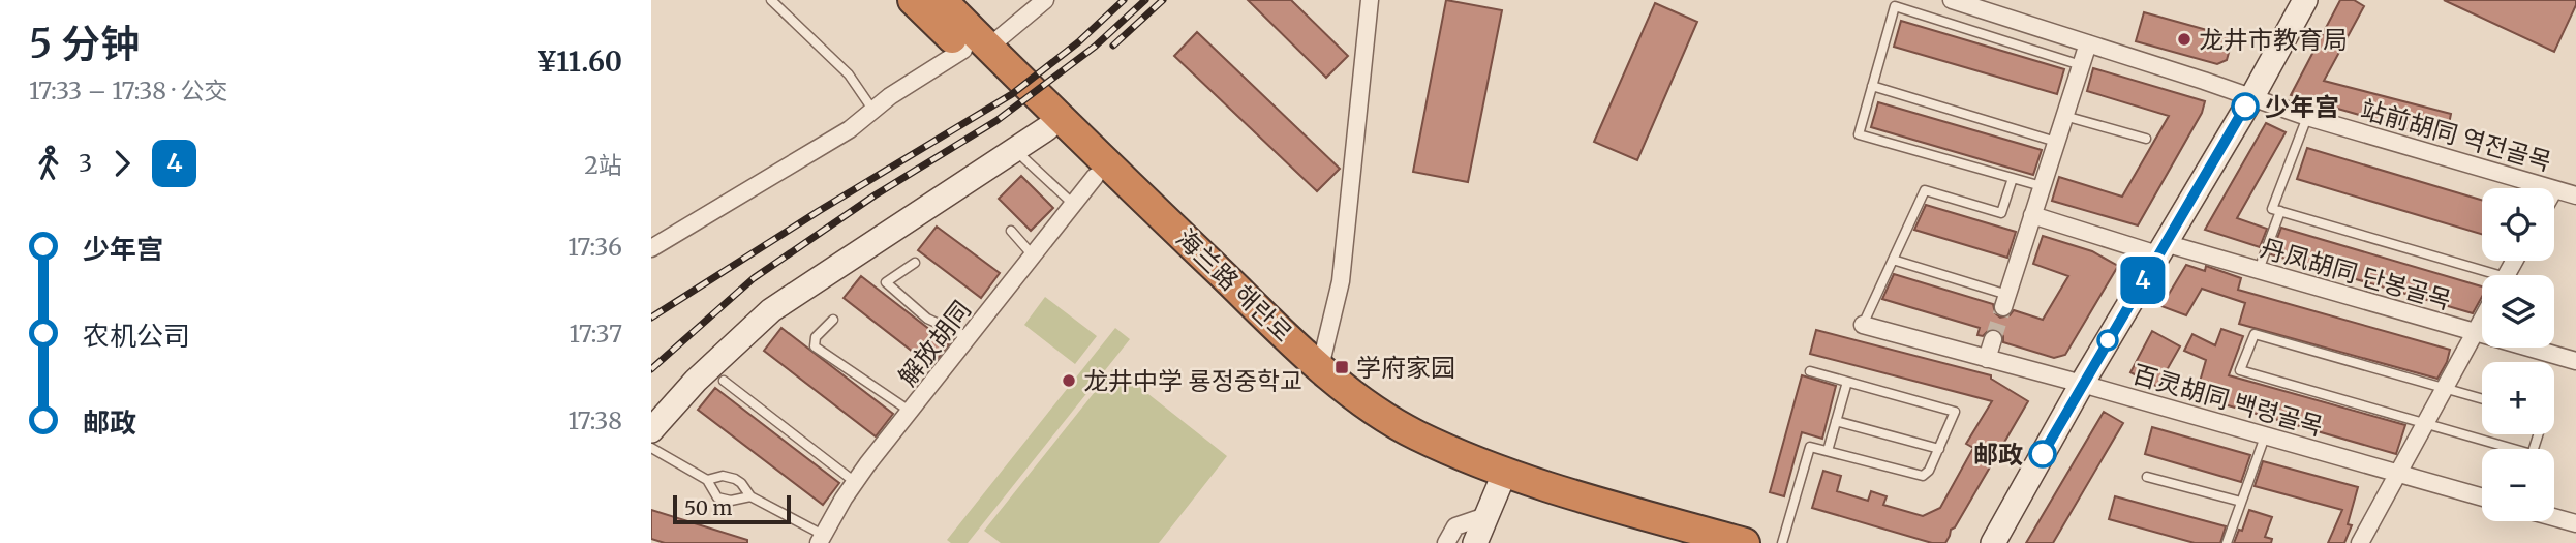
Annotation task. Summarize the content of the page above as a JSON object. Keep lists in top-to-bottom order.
{
  "streets": {
    "highway": ["海兰路 해란로"],
    "street": [
      "站前胡同 역전골목",
      "丹凤胡同 단봉골목",
      "解放胡同",
      "百灵胡同 백령골목"
    ]
  },
  "crossings": [
    ["海兰路 해란로", "解放胡同"]
  ],
  "places": {
    "other": [
      "龙井市教育局",
      "少年宫",
      "龙井中学 룡정중학교",
      "邮政"
    ],
    "transit": ["学府家园"]
  },
  "lines": ["bus line 4"],
  "scale_bar": "50 m",
  "page": {
    "heading": ["5 分钟", "17:33 – 17:38 · 公交", "¥11.60"],
    "on_map": "4",
    "legs": ["3", "4", "2站"],
    "map_buttons": ["+", "−"],
    "list": [
      {
        "name": "少年宫",
        "value": "17:36"
      },
      {
        "name": "农机公司",
        "value": "17:37"
      },
      {
        "name": "邮政",
        "value": "17:38"
      }
    ],
    "scale": "50 m"
  }
}
